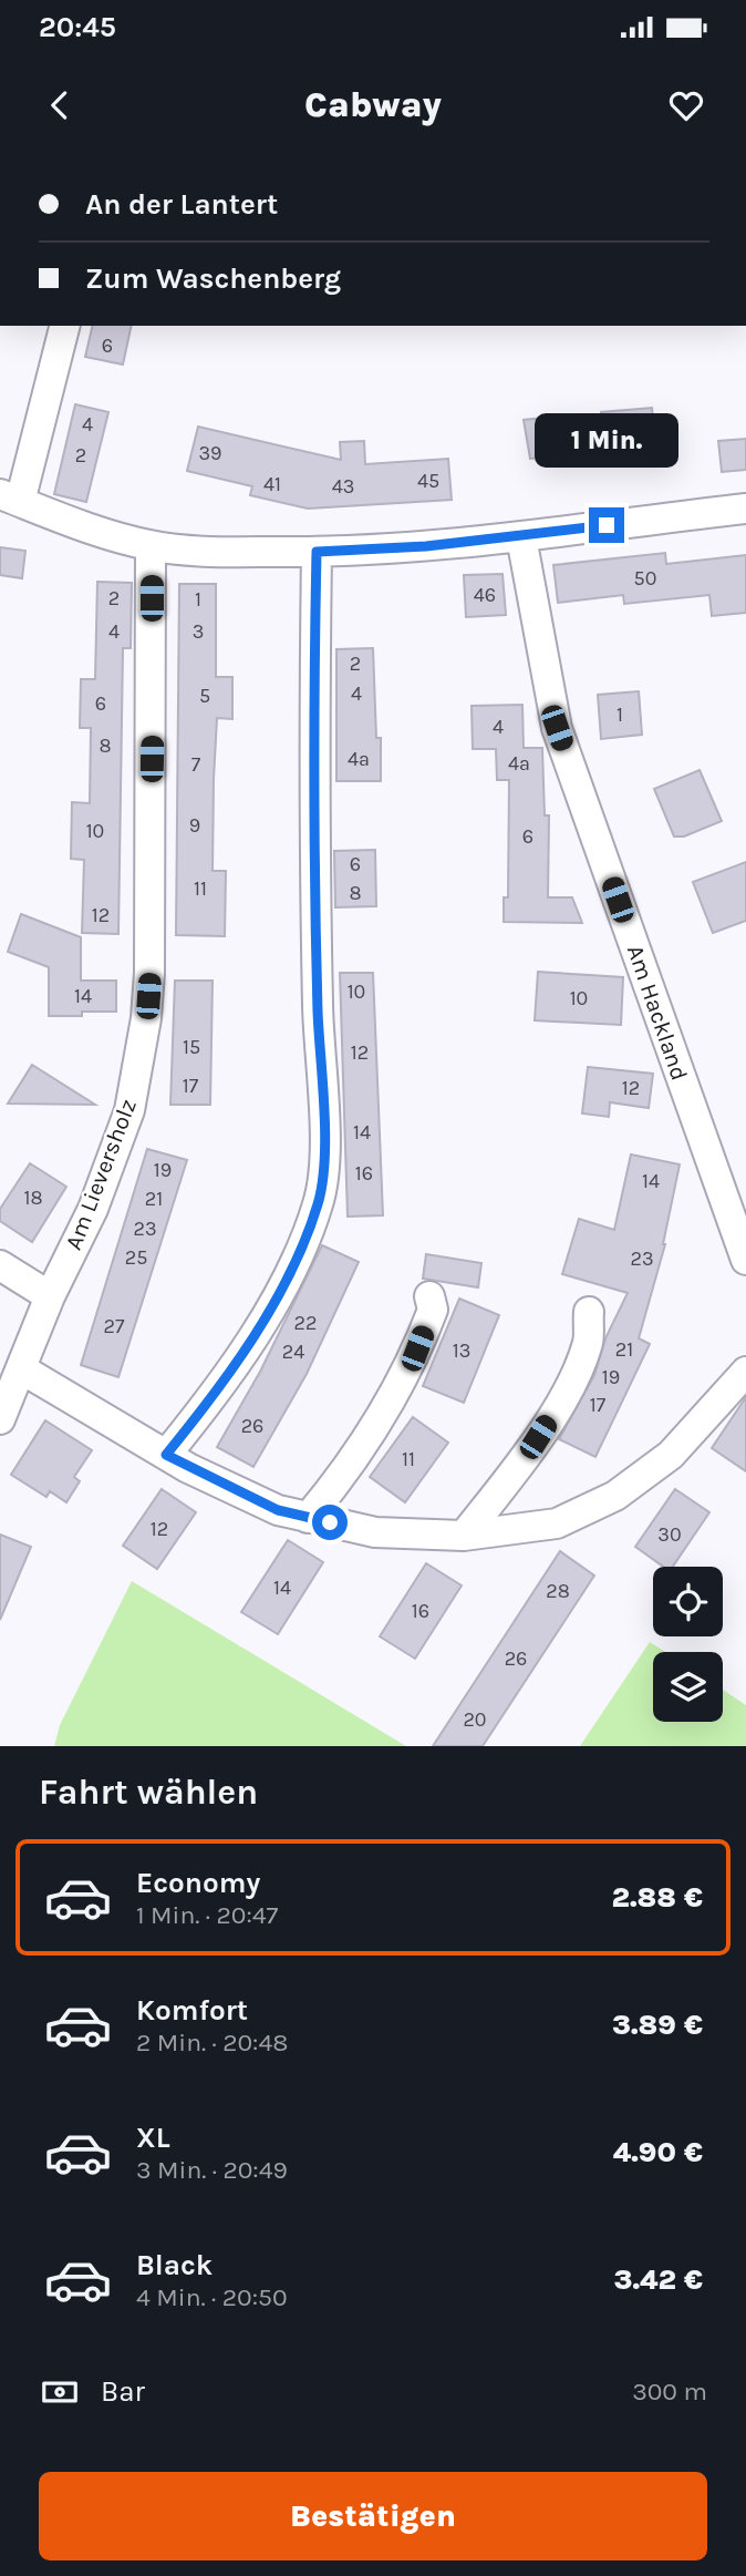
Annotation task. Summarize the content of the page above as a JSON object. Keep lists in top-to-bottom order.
{
  "streets": {
    "street": ["Am Hackland", "Am Lieversholz"]
  },
  "house_numbers": [
    "6",
    "4",
    "39",
    "2",
    "45",
    "41",
    "43",
    "50",
    "46",
    "2",
    "1",
    "4",
    "3",
    "2",
    "4",
    "5",
    "6",
    "1",
    "4",
    "8",
    "4a",
    "4a",
    "7",
    "9",
    "10",
    "6",
    "6",
    "11",
    "8",
    "12",
    "10",
    "14",
    "10",
    "15",
    "12",
    "17",
    "12",
    "14",
    "19",
    "16",
    "14",
    "18",
    "21",
    "23",
    "25",
    "23",
    "22",
    "27",
    "21",
    "13",
    "24",
    "19",
    "17",
    "26",
    "11",
    "12",
    "30",
    "14",
    "28",
    "16",
    "26",
    "20"
  ],
  "page": {
    "status": "20:45",
    "header": "Cabway",
    "banner": ["An der Lantert", "Zum Waschenberg"],
    "bubble": "1 Min.",
    "heading": "Fahrt wählen",
    "list": [
      {
        "name": "Economy",
        "note": "1 Min. · 20:47",
        "value": "2.88 €"
      },
      {
        "name": "Komfort",
        "note": "2 Min. · 20:48",
        "value": "3.89 €"
      },
      {
        "name": "XL",
        "note": "3 Min. · 20:49",
        "value": "4.90 €"
      },
      {
        "name": "Black",
        "note": "4 Min. · 20:50",
        "value": "3.42 €"
      }
    ],
    "pay": ["Bar", "300 m"],
    "buttons": "Bestätigen"
  }
}
